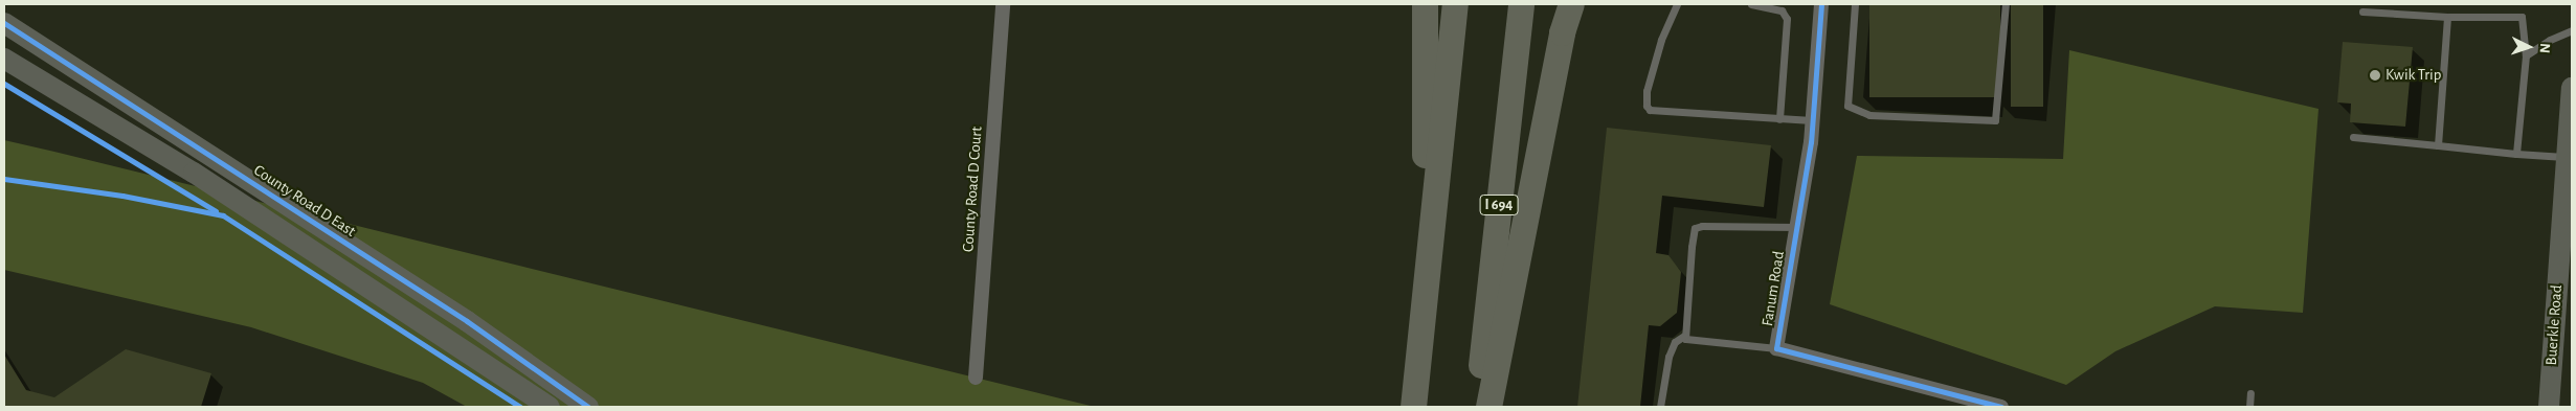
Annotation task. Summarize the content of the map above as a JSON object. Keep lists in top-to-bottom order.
{
  "streets": {
    "highway": ["I 694"],
    "street": [
      "County Road D Court",
      "County Road D East",
      "Fanum Road",
      "Buerkle Road"
    ]
  },
  "places": ["Kwik Trip"],
  "north": "right"
}
